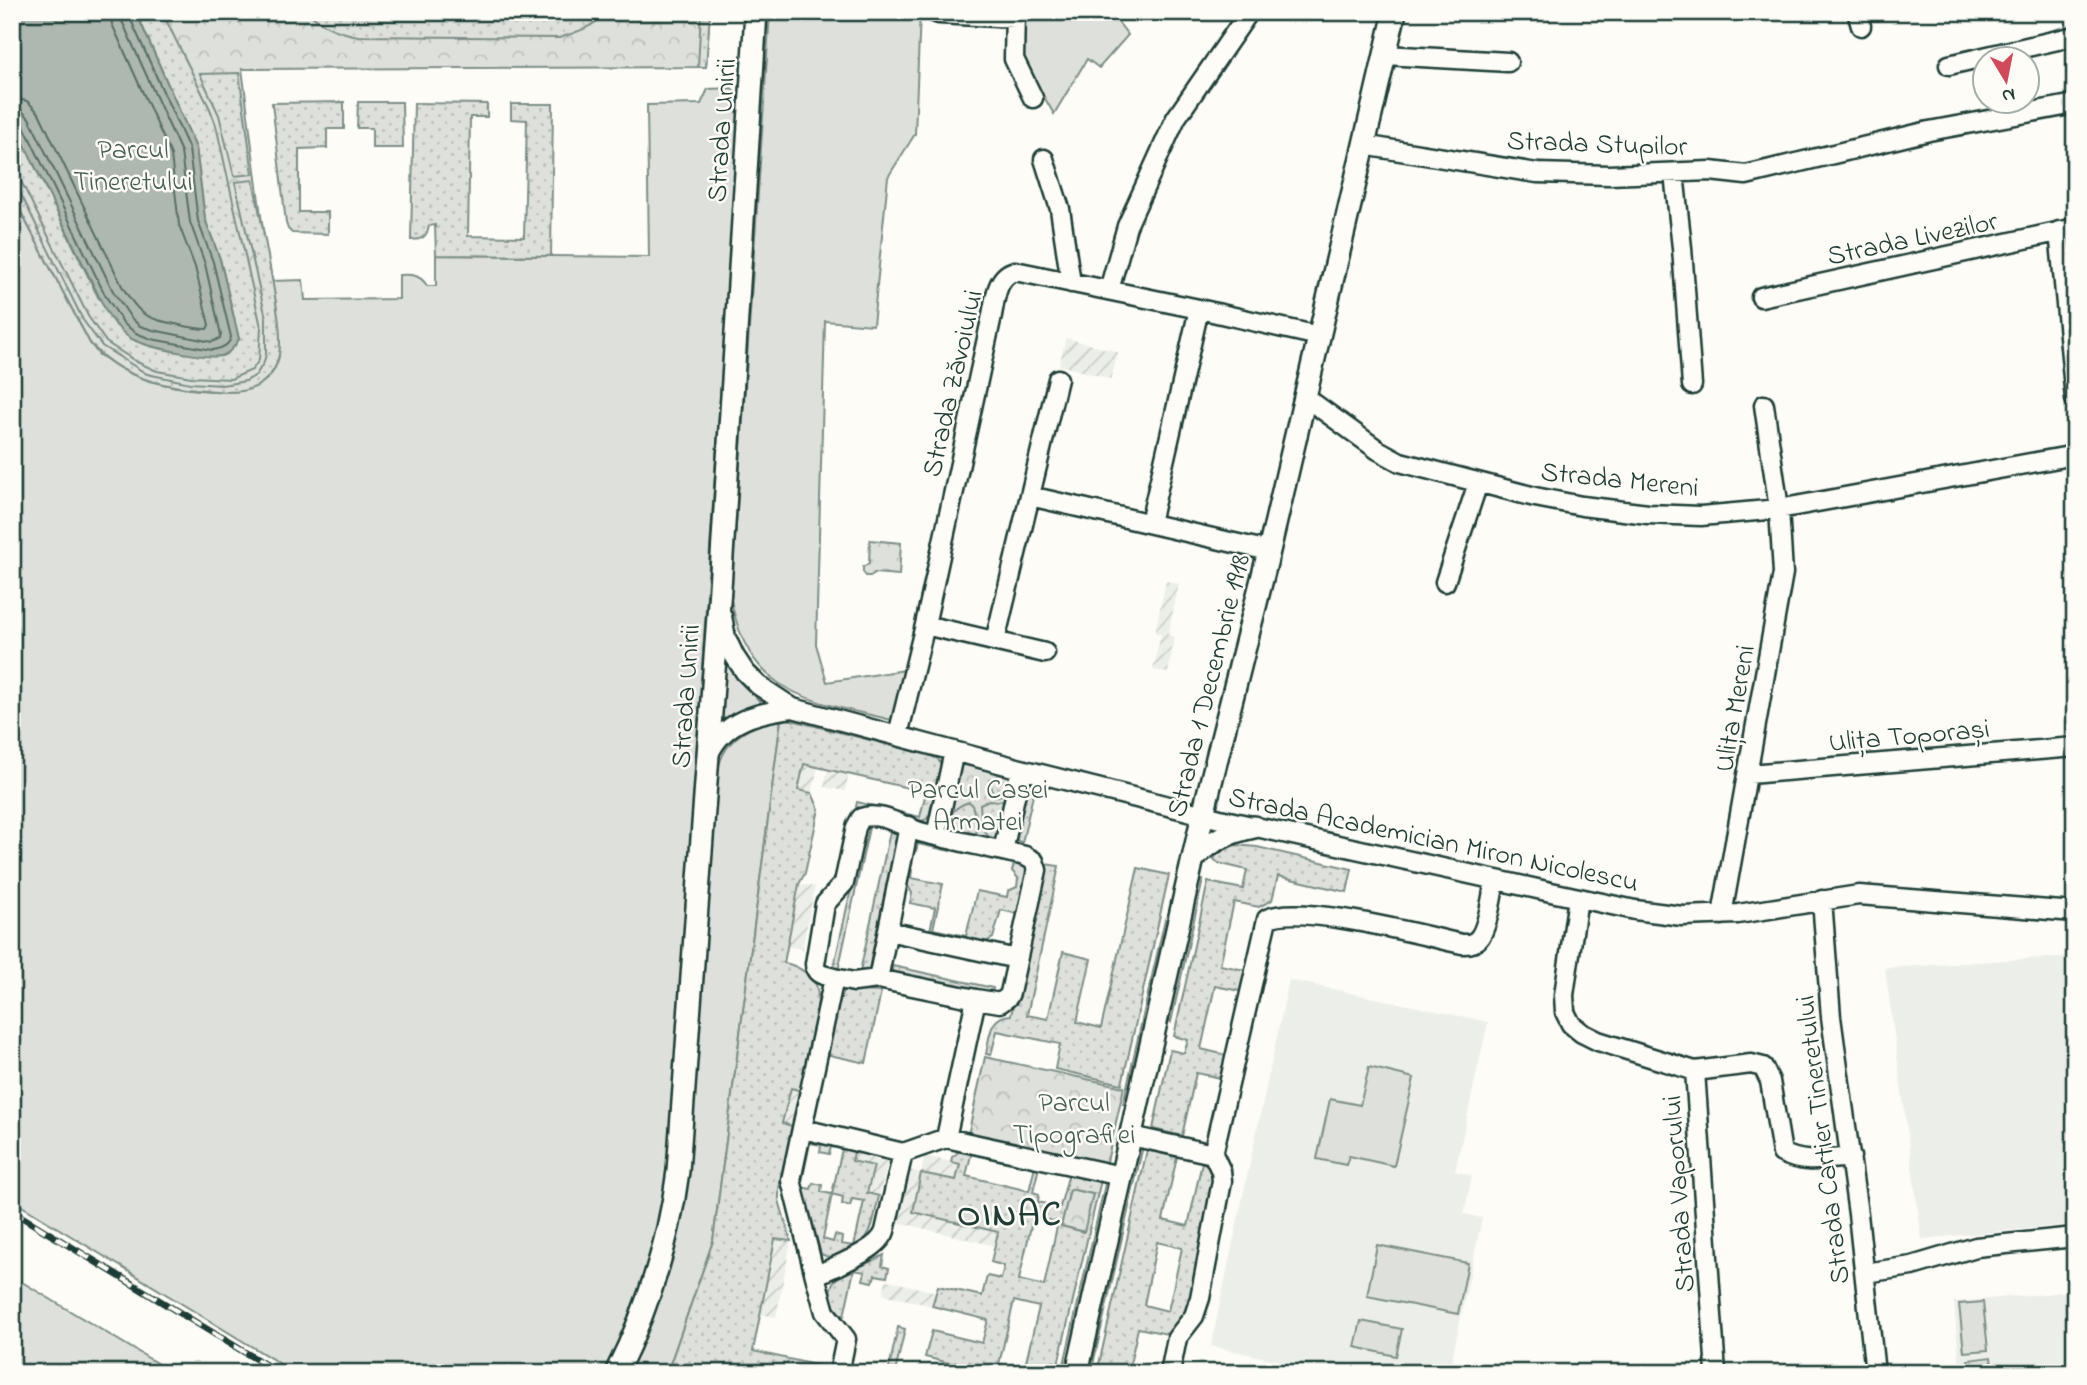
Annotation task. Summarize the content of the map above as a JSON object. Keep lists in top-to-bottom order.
{
  "streets": {
    "main road": ["Strada Unirii", "Strada 1 Decembrie 1918"],
    "street": [
      "Strada Stupilor",
      "Strada Livezilor",
      "Strada Zăvoiului",
      "Strada Mereni",
      "Ulița Mereni",
      "Ulița Toporași",
      "Strada Academician Miron Nicolescu",
      "Strada Cartier Tineretului",
      "Strada Vaporului"
    ]
  },
  "crossings": [
    ["Strada Unirii", "Strada Academician Miron Nicolescu"],
    ["Strada Stupilor", "Strada 1 Decembrie 1918"],
    ["Strada Zăvoiului", "Strada 1 Decembrie 1918"],
    ["Strada Zăvoiului", "Strada Academician Miron Nicolescu"],
    ["Strada Mereni", "Strada 1 Decembrie 1918"],
    ["Strada Mereni", "Ulița Mereni"],
    ["Strada 1 Decembrie 1918", "Strada Academician Miron Nicolescu"],
    ["Ulița Mereni", "Ulița Toporași"],
    ["Ulița Mereni", "Strada Academician Miron Nicolescu"],
    ["Strada Academician Miron Nicolescu", "Strada Cartier Tineretului"],
    ["Strada Cartier Tineretului", "Strada Vaporului"]
  ],
  "districts": ["OINAC"],
  "parks": ["Parcul Tineretului", "Parcul Casei Armatei", "Parcul Tipografiei"],
  "north": "bottom"
}
